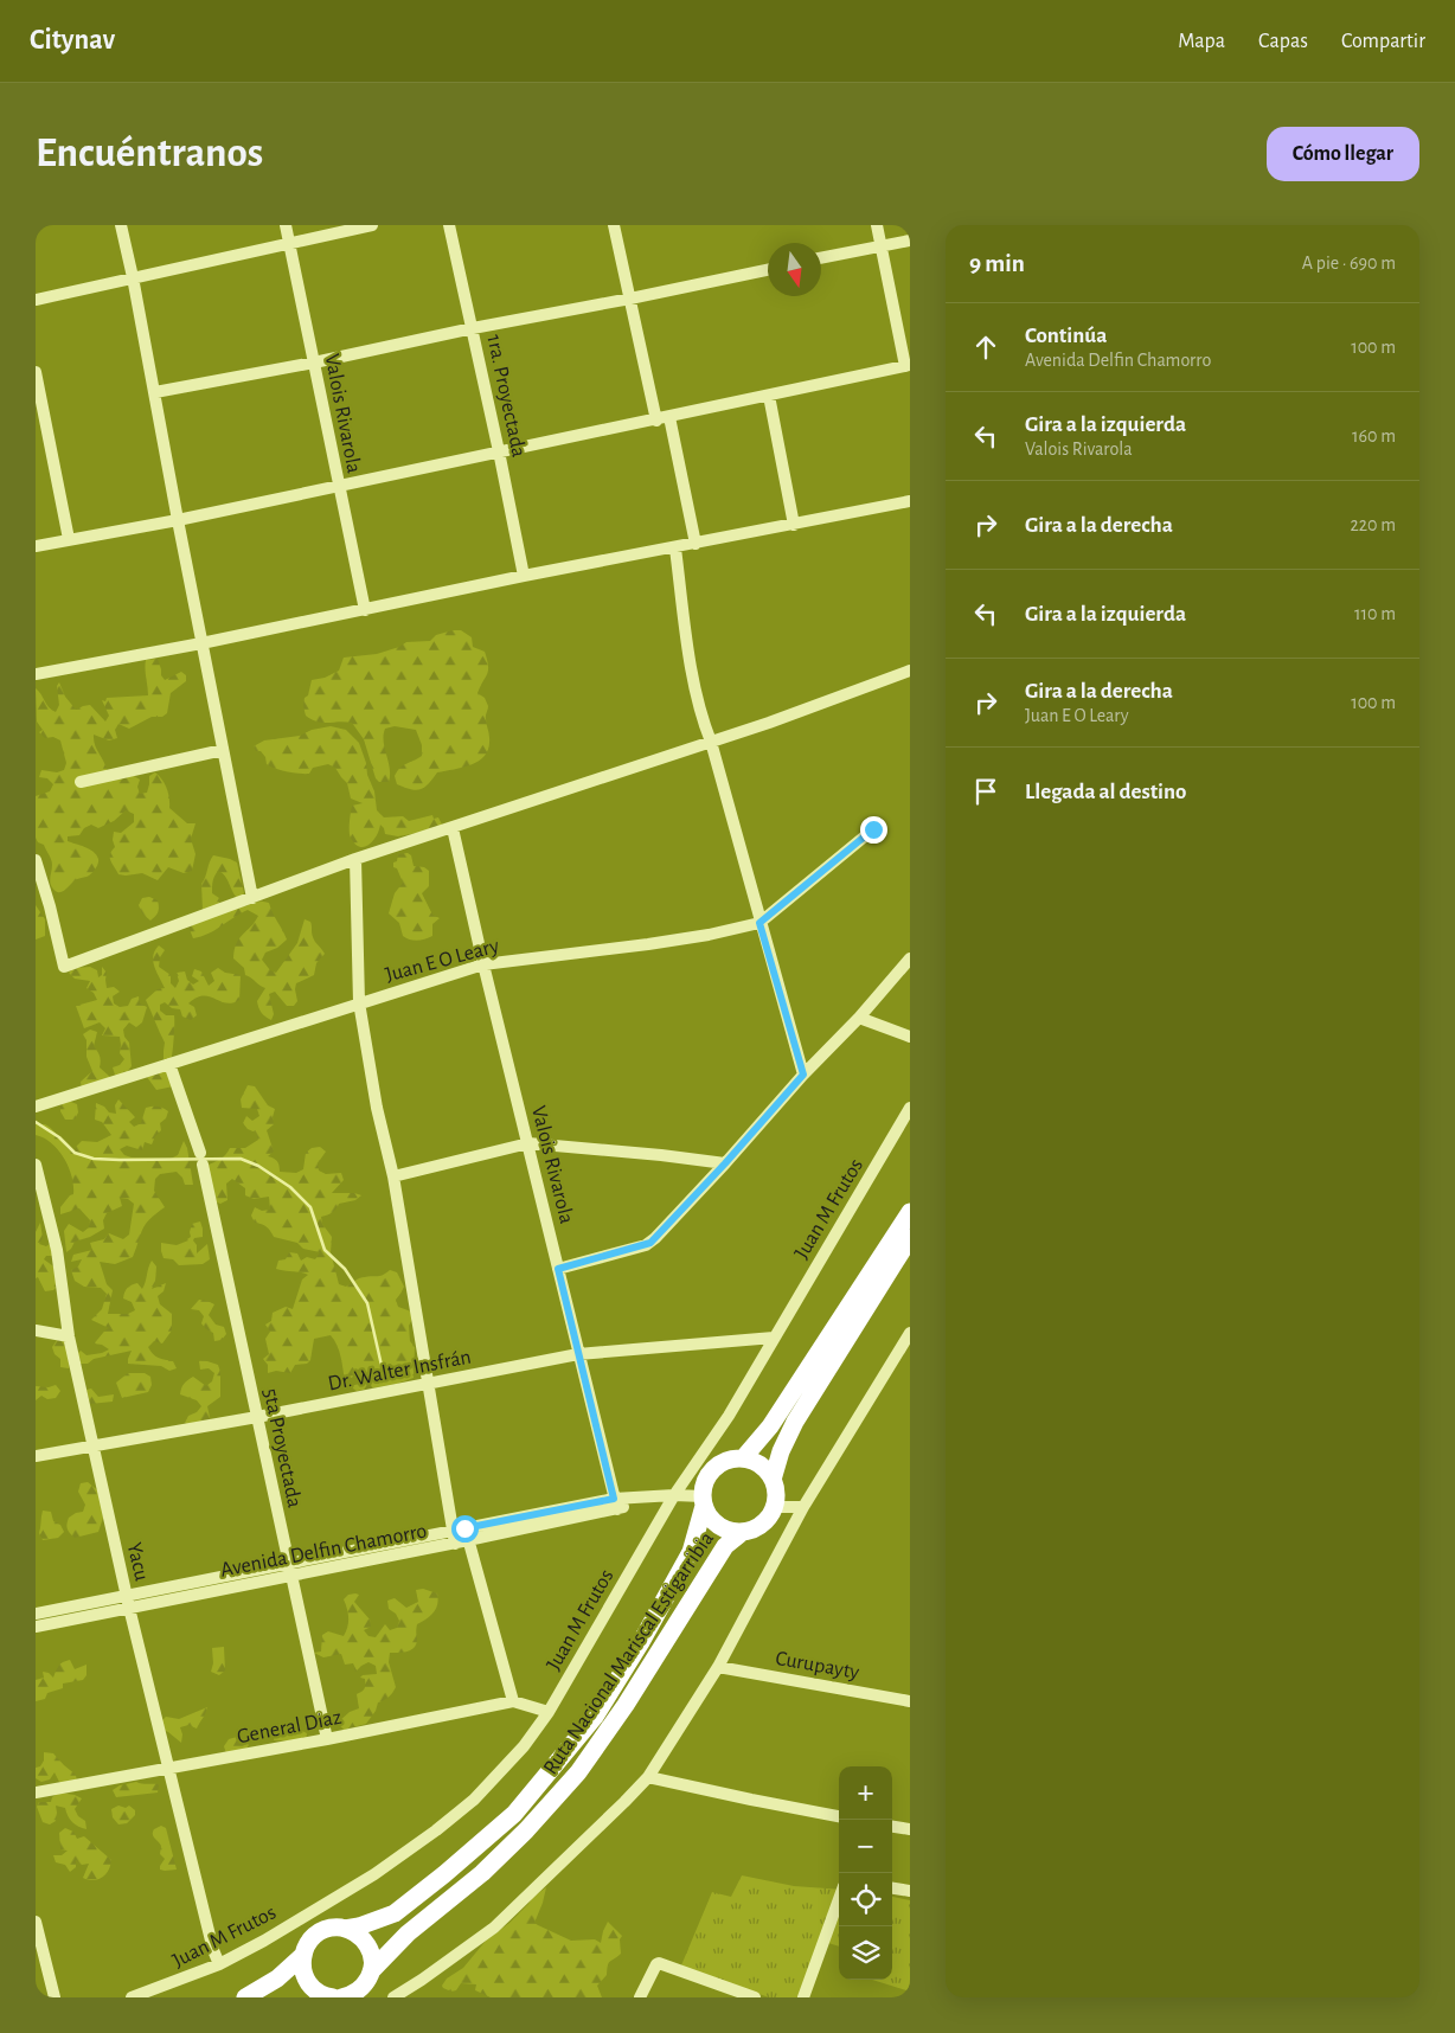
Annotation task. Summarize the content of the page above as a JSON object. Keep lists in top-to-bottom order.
{
  "streets": {
    "highway": ["Ruta Nacional Mariscal Estigarribia"],
    "street": [
      "1ra. Proyectada",
      "Valois Rivarola",
      "Juan E O Leary",
      "Juan M Frutos",
      "Dr. Walter Insfrán",
      "5ta Proyectada",
      "Avenida Delfin Chamorro",
      "Yacu",
      "Curupayty",
      "General Diaz"
    ]
  },
  "crossings": [
    ["Valois Rivarola", "Juan E O Leary"],
    ["Valois Rivarola", "Dr. Walter Insfrán"],
    ["Valois Rivarola", "Avenida Delfin Chamorro"],
    ["Juan E O Leary", "5ta Proyectada"],
    ["Juan M Frutos", "Dr. Walter Insfrán"],
    ["Juan M Frutos", "Avenida Delfin Chamorro"],
    ["Juan M Frutos", "Yacu"],
    ["Juan M Frutos", "General Diaz"],
    ["Dr. Walter Insfrán", "5ta Proyectada"],
    ["Dr. Walter Insfrán", "Yacu"],
    ["5ta Proyectada", "Avenida Delfin Chamorro"],
    ["5ta Proyectada", "General Diaz"],
    ["Avenida Delfin Chamorro", "Yacu"],
    ["Avenida Delfin Chamorro", "Ruta Nacional Mariscal Estigarribia"],
    ["Yacu", "General Diaz"]
  ],
  "north": "bottom",
  "page": {
    "header": "Citynav",
    "nav": ["Mapa", "Capas", "Compartir"],
    "buttons": "Cómo llegar",
    "title": "Encuéntranos",
    "heading": ["9 min", "A pie · 690 m"],
    "list": [
      ["Continúa", "Avenida Delfin Chamorro", "100 m"],
      ["Gira a la izquierda", "Valois Rivarola", "160 m"],
      ["Gira a la derecha", "220 m"],
      ["Gira a la izquierda", "110 m"],
      ["Gira a la derecha", "Juan E O Leary", "100 m"],
      "Llegada al destino"
    ],
    "map_buttons": ["+", "−"]
  }
}
